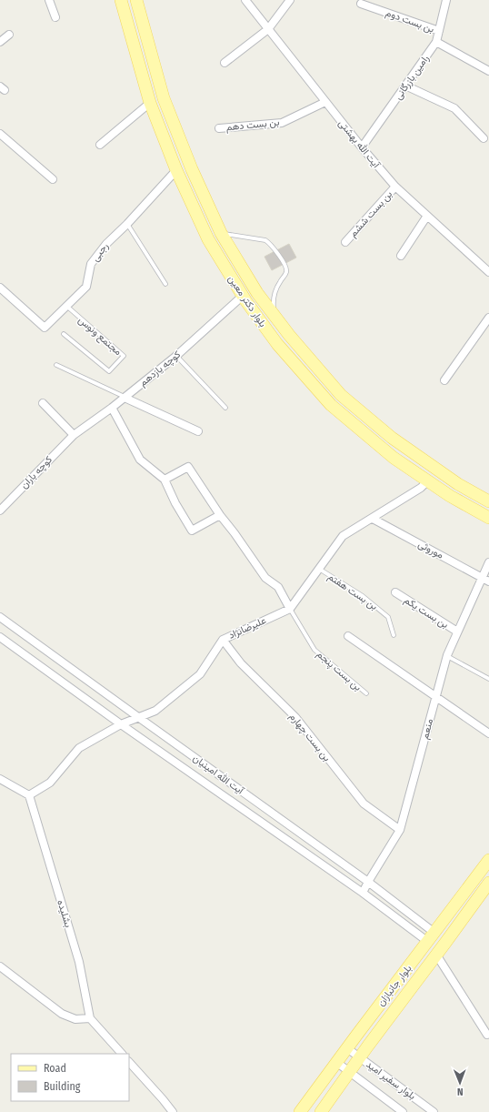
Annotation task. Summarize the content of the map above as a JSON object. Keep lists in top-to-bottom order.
{
  "streets": {
    "main road": ["بلوار دکتر معین", "بلوار جانبازان"],
    "street": [
      "بن بست دوم",
      "رامین بازرگانی",
      "بن بست دهم",
      "آیت الله بهشتی",
      "بن بست ششم",
      "رجبی",
      "کوچه یازدهم",
      "کوچه باران",
      "موروثی",
      "بن بست یکم",
      "علیرضانژاد",
      "منعم",
      "بن بست چهارم",
      "آیت الله امینیان",
      "بشلیده",
      "بلوار سفیر امید"
    ],
    "lane": ["مجتمع ونوس", "بن بست هفتم", "بن بست پنجم"]
  },
  "crossings": [
    ["بن بست دوم", "رامین بازرگانی"],
    ["رامین بازرگانی", "آیت الله بهشتی"],
    ["بن بست دهم", "آیت الله بهشتی"],
    ["آیت الله بهشتی", "بن بست ششم"],
    ["رجبی", "بلوار دکتر معین"],
    ["رجبی", "مجتمع ونوس"],
    ["بلوار دکتر معین", "کوچه یازدهم"],
    ["بلوار دکتر معین", "علیرضانژاد"],
    ["کوچه یازدهم", "کوچه باران"],
    ["موروثی", "علیرضانژاد"],
    ["موروثی", "منعم"],
    ["بن بست هفتم", "علیرضانژاد"],
    ["بن بست یکم", "منعم"],
    ["علیرضانژاد", "بن بست پنجم"],
    ["علیرضانژاد", "بن بست چهارم"],
    ["علیرضانژاد", "آیت الله امینیان"],
    ["علیرضانژاد", "بشلیده"],
    ["منعم", "بن بست چهارم"],
    ["منعم", "آیت الله امینیان"],
    ["آیت الله امینیان", "بلوار جانبازان"],
    ["بلوار جانبازان", "بلوار سفیر امید"]
  ],
  "legend": ["Road", "Building"],
  "north": "bottom"
}
